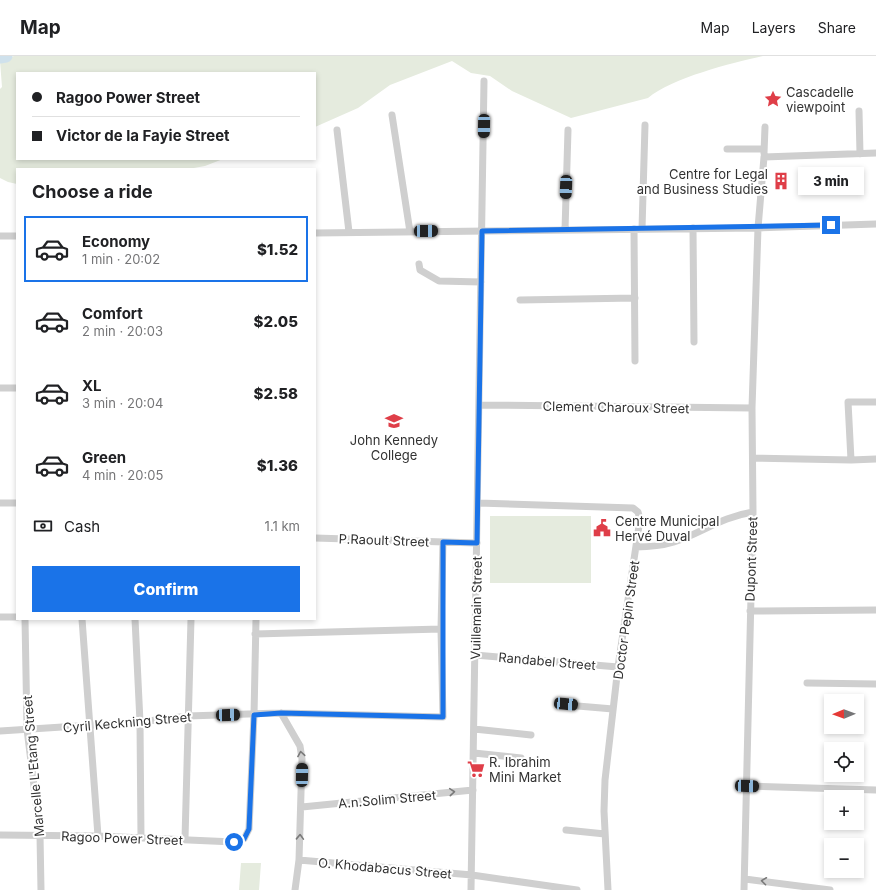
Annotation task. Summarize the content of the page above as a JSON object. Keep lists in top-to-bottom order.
{
  "streets": {
    "street": [
      "Clement Charoux Street",
      "P.Raoult Street",
      "Dupont Street",
      "Vuillemain Street",
      "Doctor Pepin Street",
      "Randabel Street",
      "Cyril Keckning Street",
      "Marcelle L'Etang Street",
      "A.n.Solim Street",
      "Ragoo Power Street",
      "O. Khodabacus Street"
    ]
  },
  "crossings": [
    ["Clement Charoux Street", "Dupont Street"],
    ["Clement Charoux Street", "Vuillemain Street"],
    ["P.Raoult Street", "Vuillemain Street"],
    ["Vuillemain Street", "Doctor Pepin Street"],
    ["Vuillemain Street", "Randabel Street"],
    ["Vuillemain Street", "A.n.Solim Street"],
    ["Vuillemain Street", "O. Khodabacus Street"],
    ["Doctor Pepin Street", "Randabel Street"],
    ["Cyril Keckning Street", "Marcelle L'Etang Street"],
    ["Cyril Keckning Street", "Ragoo Power Street"],
    ["Marcelle L'Etang Street", "Ragoo Power Street"]
  ],
  "one_way": ["A.n.Solim Street"],
  "places": {
    "place": ["Cascadelle viewpoint"],
    "building": ["Centre for Legal and Business Studies"],
    "school or university": ["John Kennedy College"],
    "public building": ["Centre Municipal Hervé Duval"],
    "supermarket": ["R. Ibrahim Mini Market"]
  },
  "north": "left",
  "page": {
    "header": "Map",
    "nav": ["Map", "Layers", "Share"],
    "banner": ["Ragoo Power Street", "Victor de la Fayie Street"],
    "bubble": "3 min",
    "heading": "Choose a ride",
    "list": [
      {
        "name": "Economy",
        "note": "1 min · 20:02",
        "value": "$1.52"
      },
      {
        "name": "Comfort",
        "note": "2 min · 20:03",
        "value": "$2.05"
      },
      {
        "name": "XL",
        "note": "3 min · 20:04",
        "value": "$2.58"
      },
      {
        "name": "Green",
        "note": "4 min · 20:05",
        "value": "$1.36"
      }
    ],
    "pay": ["Cash", "1.1 km"],
    "buttons": "Confirm",
    "map_buttons": ["+", "−"]
  }
}
